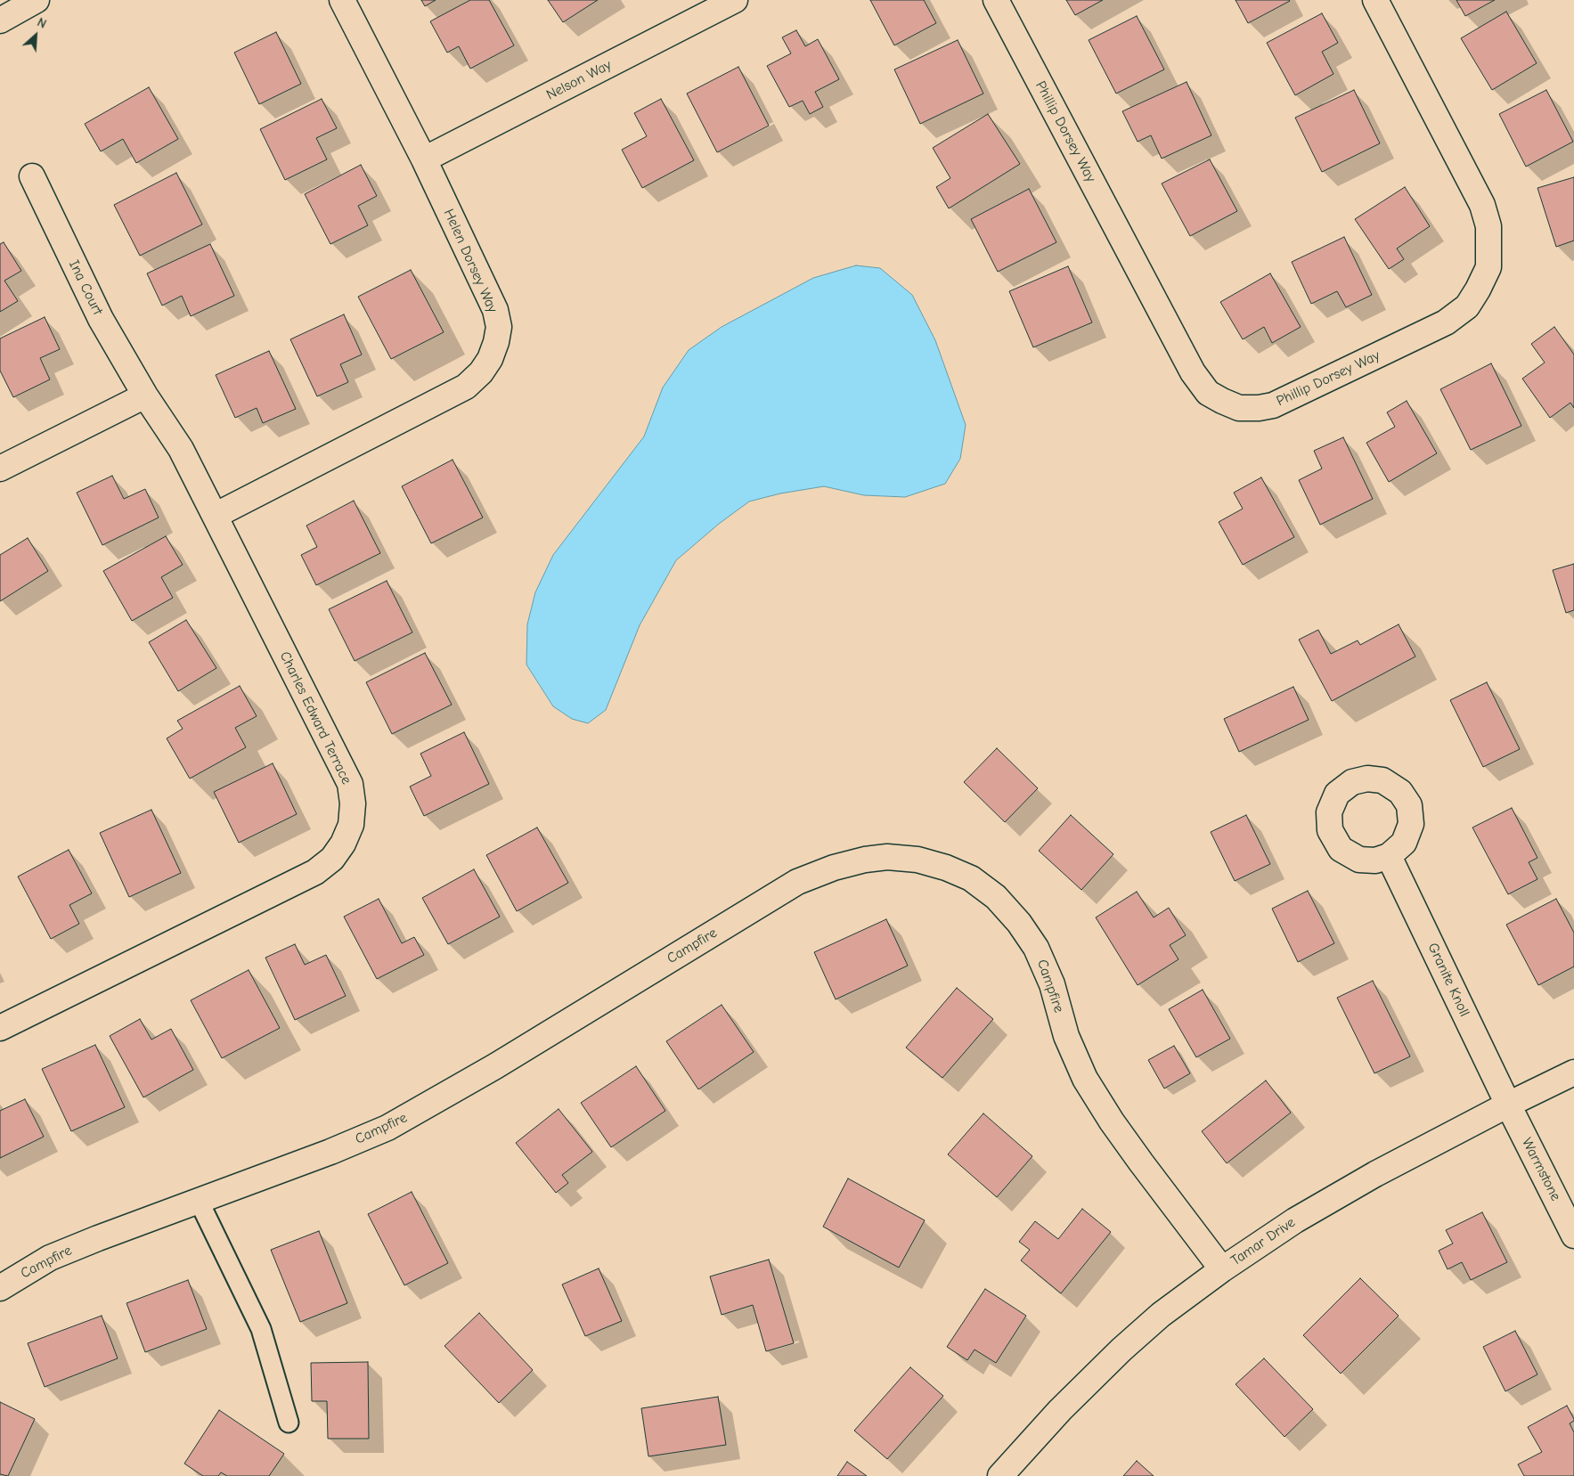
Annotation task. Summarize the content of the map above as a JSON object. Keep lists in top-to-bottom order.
{
  "streets": {
    "street": [
      "Nelson Way",
      "Phillip Dorsey Way",
      "Helen Dorsey Way",
      "Ina Court",
      "Charles Edward Terrace",
      "Campfire",
      "Granite Knoll",
      "Warmstone",
      "Tamar Drive"
    ]
  },
  "crossings": [
    ["Nelson Way", "Helen Dorsey Way"],
    ["Helen Dorsey Way", "Charles Edward Terrace"],
    ["Ina Court", "Charles Edward Terrace"],
    ["Campfire", "Tamar Drive"],
    ["Granite Knoll", "Warmstone"],
    ["Granite Knoll", "Tamar Drive"],
    ["Warmstone", "Tamar Drive"]
  ],
  "north": "top right"
}
